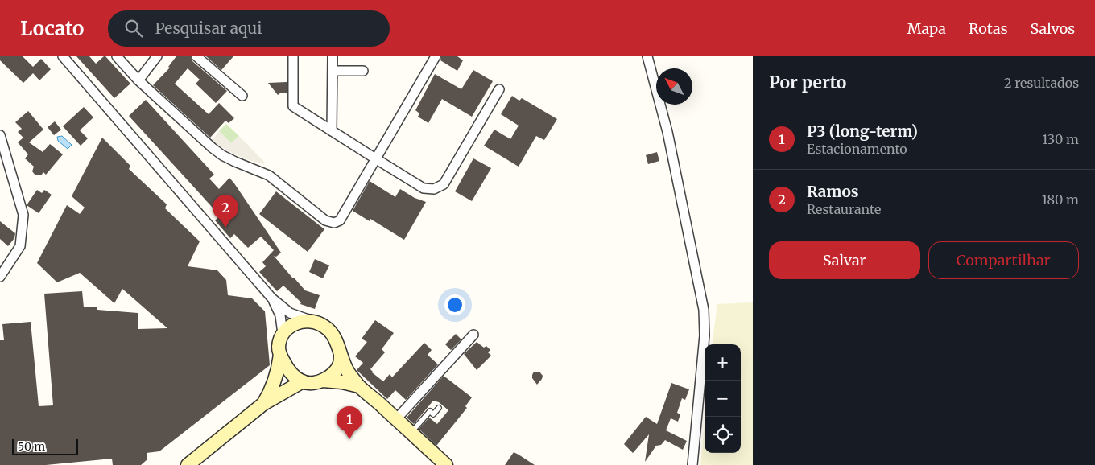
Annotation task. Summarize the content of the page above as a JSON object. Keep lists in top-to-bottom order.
{
  "scale_bar": "50 m",
  "north": "top left",
  "page": {
    "header": "Locato",
    "search": "Pesquisar aqui",
    "nav": ["Mapa", "Rotas", "Salvos"],
    "heading": ["Por perto", "2 resultados"],
    "list": [
      {
        "mark": "1",
        "name": "P3 (long-term)",
        "note": "Estacionamento",
        "value": "130 m"
      },
      {
        "mark": "2",
        "name": "Ramos",
        "note": "Restaurante",
        "value": "180 m"
      }
    ],
    "pins": ["2", "1"],
    "buttons": ["Salvar", "Compartilhar"],
    "map_buttons": ["+", "−"],
    "scale": "50 m"
  }
}
